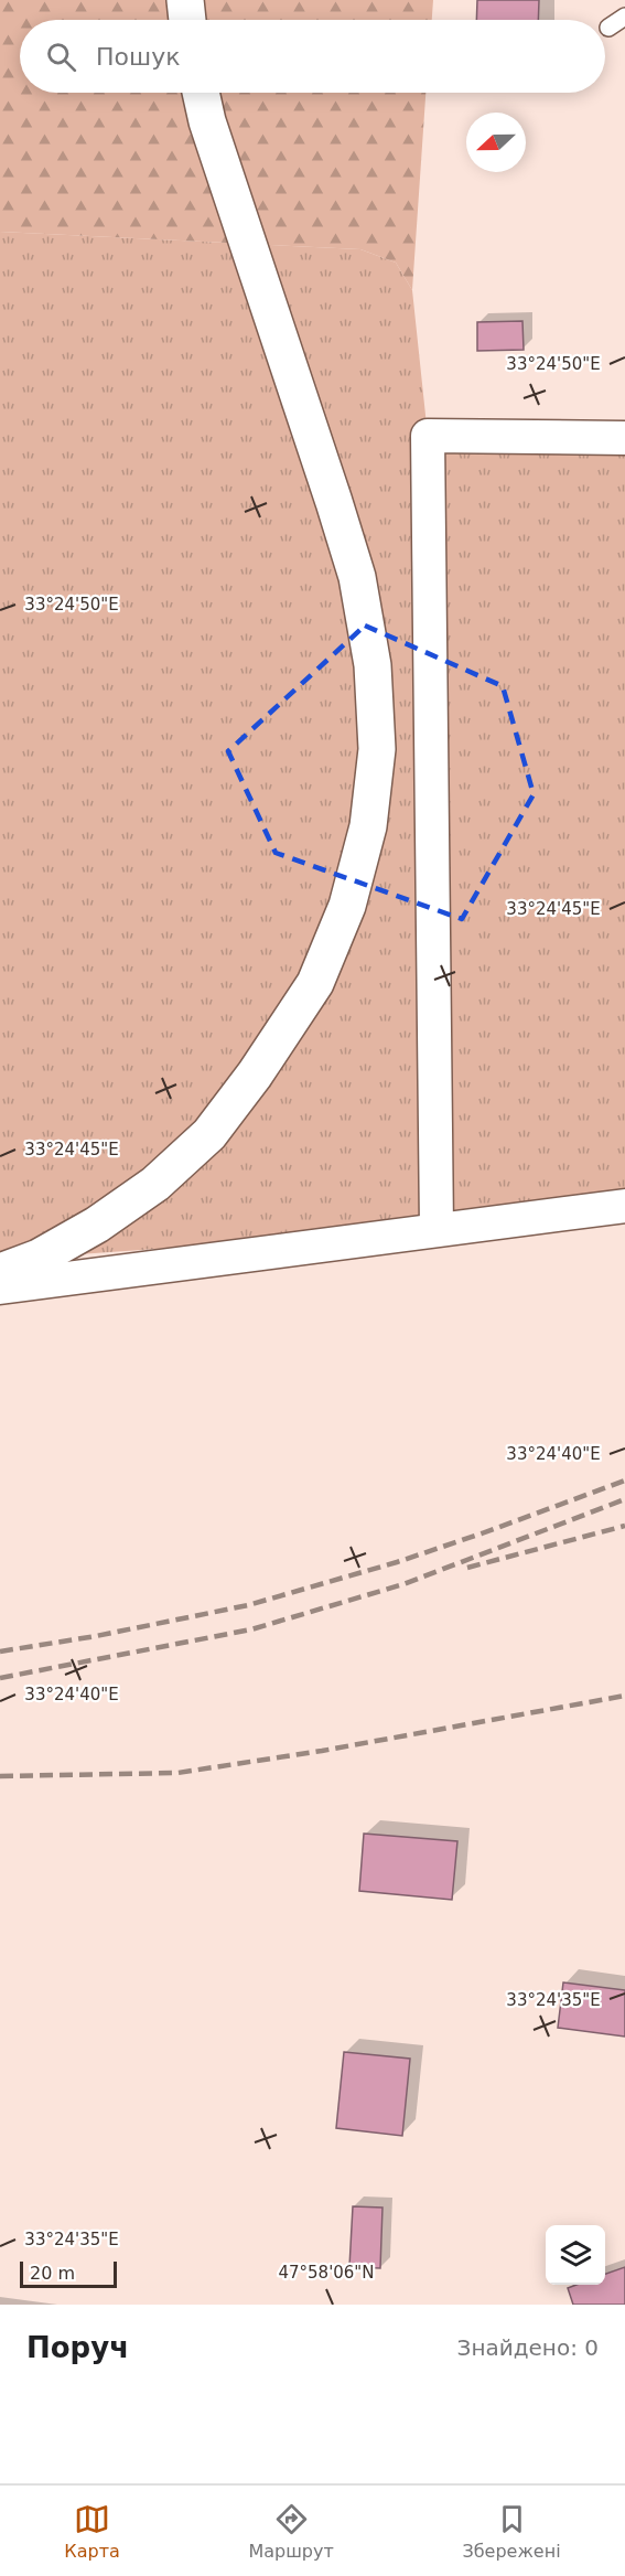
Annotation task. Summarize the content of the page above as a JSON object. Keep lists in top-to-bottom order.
{
  "scale_bar": "20 m",
  "north": "left",
  "page": {
    "search": "Пошук",
    "scale": "20 m",
    "heading": ["Поруч", "Знайдено: 0"],
    "nav": ["Карта", "Маршрут", "Збережені"]
  },
  "coordinates": [
    "33°24'50\"E",
    "33°24'45\"E",
    "33°24'40\"E",
    "33°24'35\"E",
    "47°58'06\"N"
  ]
}
